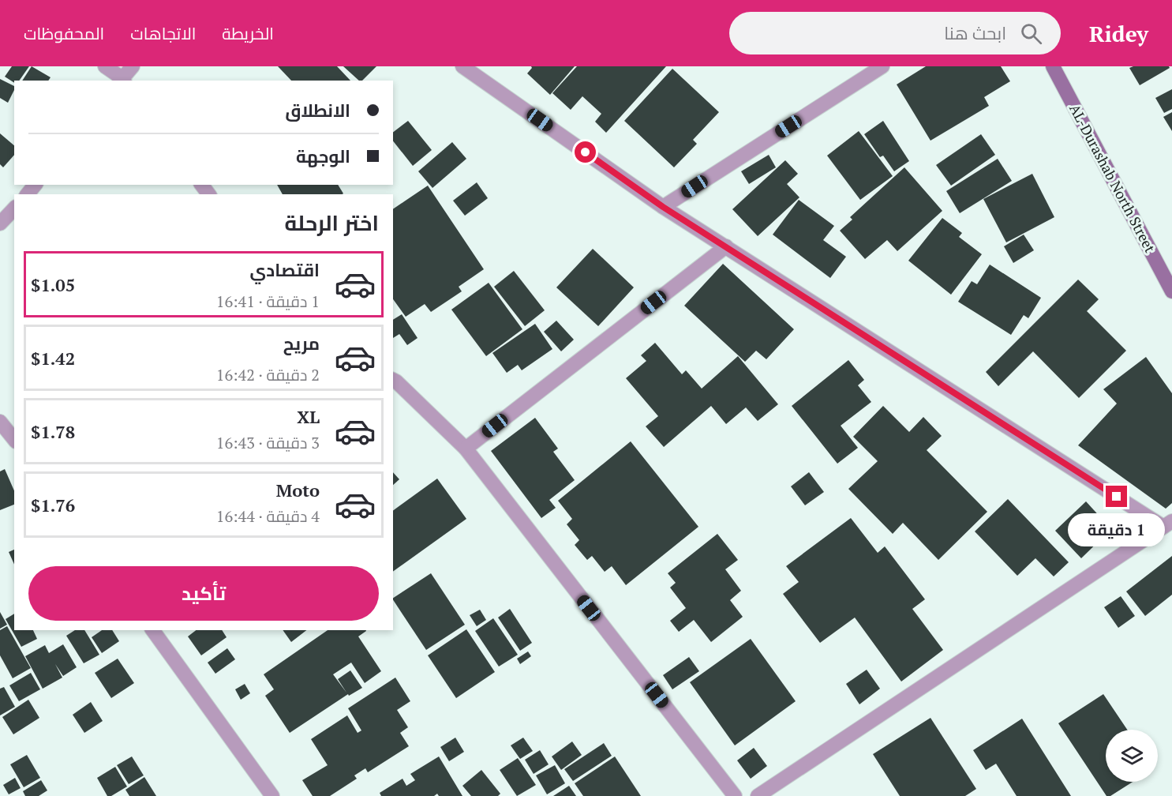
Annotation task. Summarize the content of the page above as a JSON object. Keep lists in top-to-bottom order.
{
  "streets": {
    "street": ["AL-Durashab North Street"]
  },
  "page": {
    "header": "Ridey",
    "search": "ابحث هنا",
    "nav": ["الخريطة", "الاتجاهات", "المحفوظات"],
    "banner": ["الانطلاق", "الوجهة"],
    "heading": "اختر الرحلة",
    "list": [
      {
        "name": "اقتصادي",
        "note": "1 دقيقة · 16:41",
        "value": "$1.05"
      },
      {
        "name": "مريح",
        "note": "2 دقيقة · 16:42",
        "value": "$1.42"
      },
      {
        "name": "XL",
        "note": "3 دقيقة · 16:43",
        "value": "$1.78"
      },
      {
        "name": "Moto",
        "note": "4 دقيقة · 16:44",
        "value": "$1.76"
      }
    ],
    "bubble": "1 دقيقة",
    "buttons": "تأكيد"
  }
}
